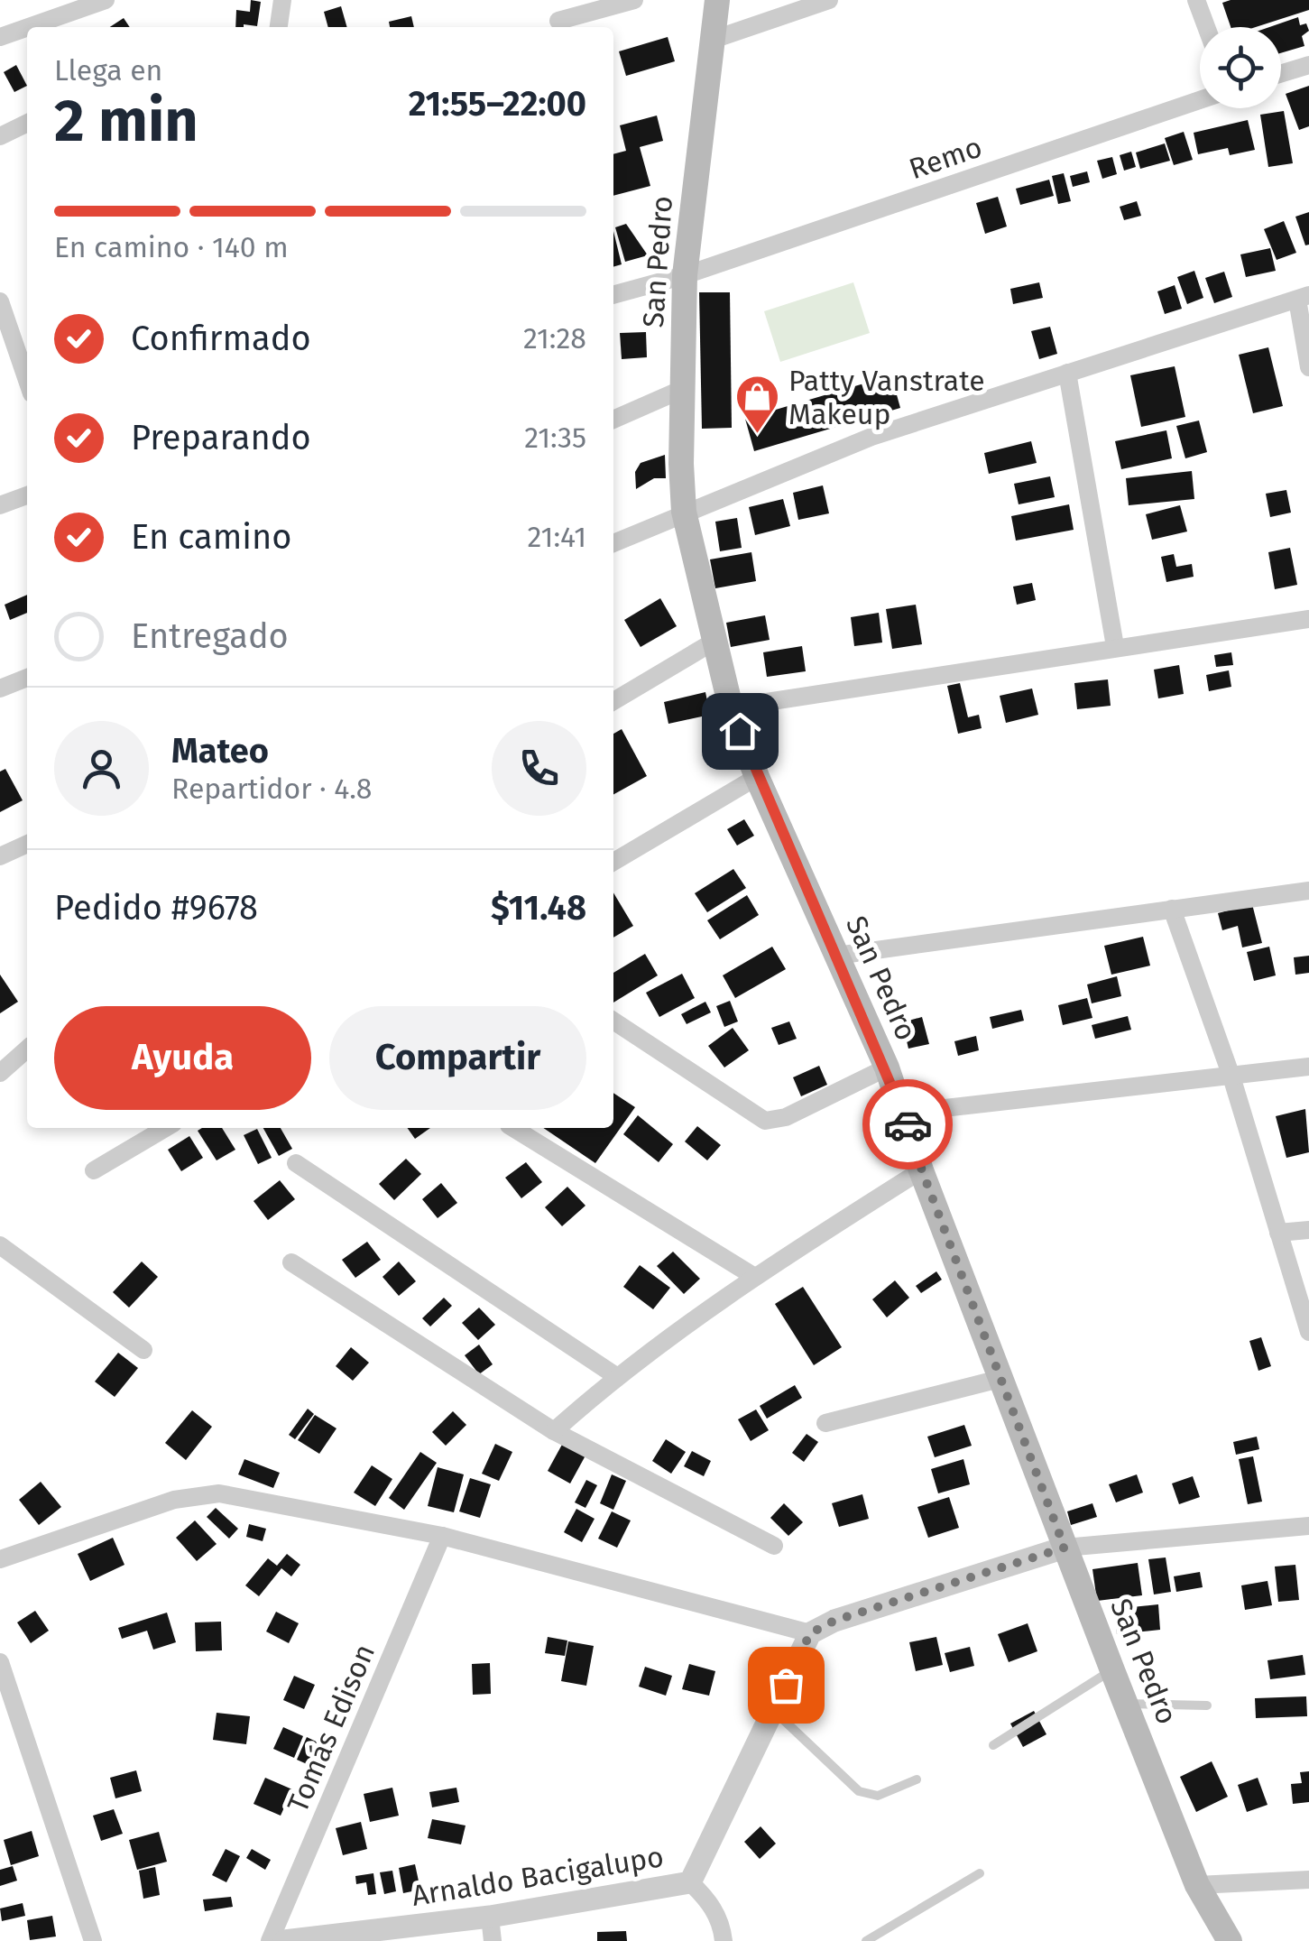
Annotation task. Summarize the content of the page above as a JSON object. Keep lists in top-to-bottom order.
{
  "streets": {
    "main road": ["San Pedro"],
    "street": ["Remo", "Tomás Edison", "Arnaldo Bacigalupo"]
  },
  "crossings": [
    ["Remo", "San Pedro"]
  ],
  "places": {
    "shop": ["Patty Vanstrate Makeup"]
  },
  "page": {
    "heading": ["2 min", "Llega en", "21:55–22:00"],
    "panel": [
      "Mateo",
      "Repartidor · 4.8",
      "Pedido #9678",
      "$11.48"
    ],
    "bar": "En camino · 140 m",
    "list": [
      ["Confirmado", "21:28"],
      ["Preparando", "21:35"],
      ["En camino", "21:41"],
      "Entregado"
    ],
    "buttons": ["Ayuda", "Compartir"]
  }
}
